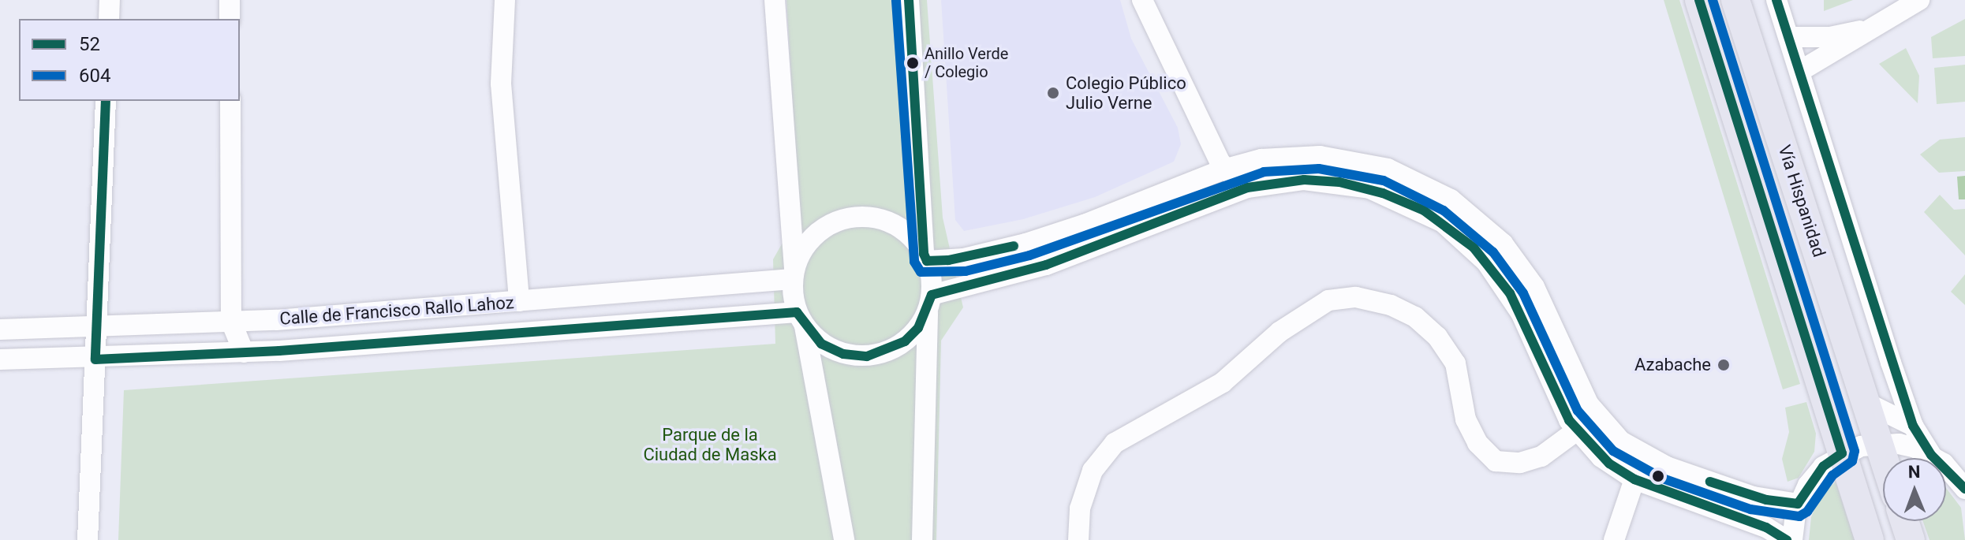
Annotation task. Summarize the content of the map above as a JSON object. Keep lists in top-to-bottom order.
{
  "streets": {
    "highway": ["Vía Hispanidad"],
    "street": ["Calle de Francisco Rallo Lahoz"]
  },
  "parks": ["Parque de la Ciudad de Maska"],
  "places": ["Anillo Verde / Colegio", "Colegio Público Julio Verne", "Azabache"],
  "lines": ["transit line 52", "transit line 604"],
  "legend": ["52", "604"],
  "north": "top"
}
